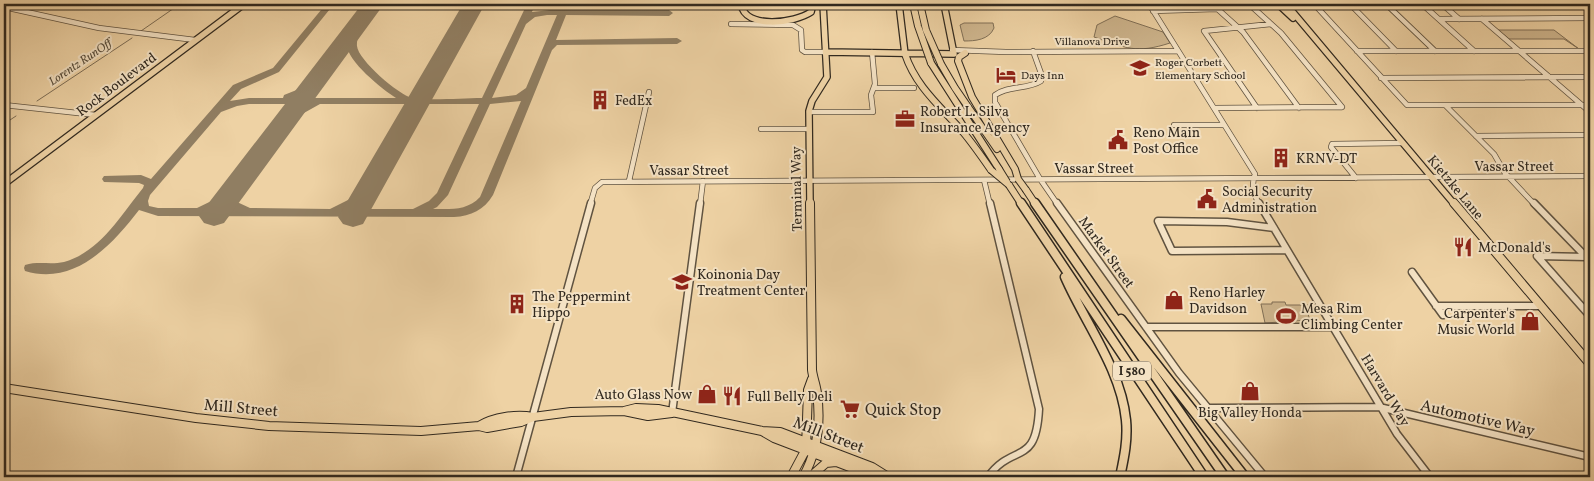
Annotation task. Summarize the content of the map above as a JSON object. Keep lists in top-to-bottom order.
{
  "streets": {
    "highway": ["I 580"],
    "main road": [
      "Villanova Drive",
      "Rock Boulevard",
      "Kietzke Lane",
      "Terminal Way",
      "Mill Street"
    ],
    "street": [
      "Vassar Street",
      "Market Street",
      "Harvard Way",
      "Automotive Way"
    ]
  },
  "crossings": [
    ["Villanova Drive", "Terminal Way"],
    ["Villanova Drive", "Market Street"],
    ["Villanova Drive", "Harvard Way"],
    ["Vassar Street", "Kietzke Lane"],
    ["Vassar Street", "Terminal Way"],
    ["Vassar Street", "Market Street"],
    ["Vassar Street", "Harvard Way"],
    ["Vassar Street", "Mill Street"],
    ["Terminal Way", "Mill Street"],
    ["Market Street", "Automotive Way"],
    ["Harvard Way", "Automotive Way"]
  ],
  "water": ["Lorentz RunOff"],
  "places": {
    "school or university": ["Roger Corbett Elementary School", "Koinonia Day Treatment Center"],
    "hotel": ["Days Inn"],
    "building": ["FedEx", "KRNV-DT", "The Peppermint Hippo"],
    "office": ["Robert L. Silva Insurance Agency"],
    "public building": ["Reno Main Post Office", "Social Security Administration"],
    "restaurant": ["McDonald's", "Full Belly Deli"],
    "shop": [
      "Reno Harley Davidson",
      "Carpenter's Music World",
      "Big Valley Honda",
      "Auto Glass Now"
    ],
    "sports": ["Mesa Rim Climbing Center"],
    "supermarket": ["Quick Stop"]
  }
}
